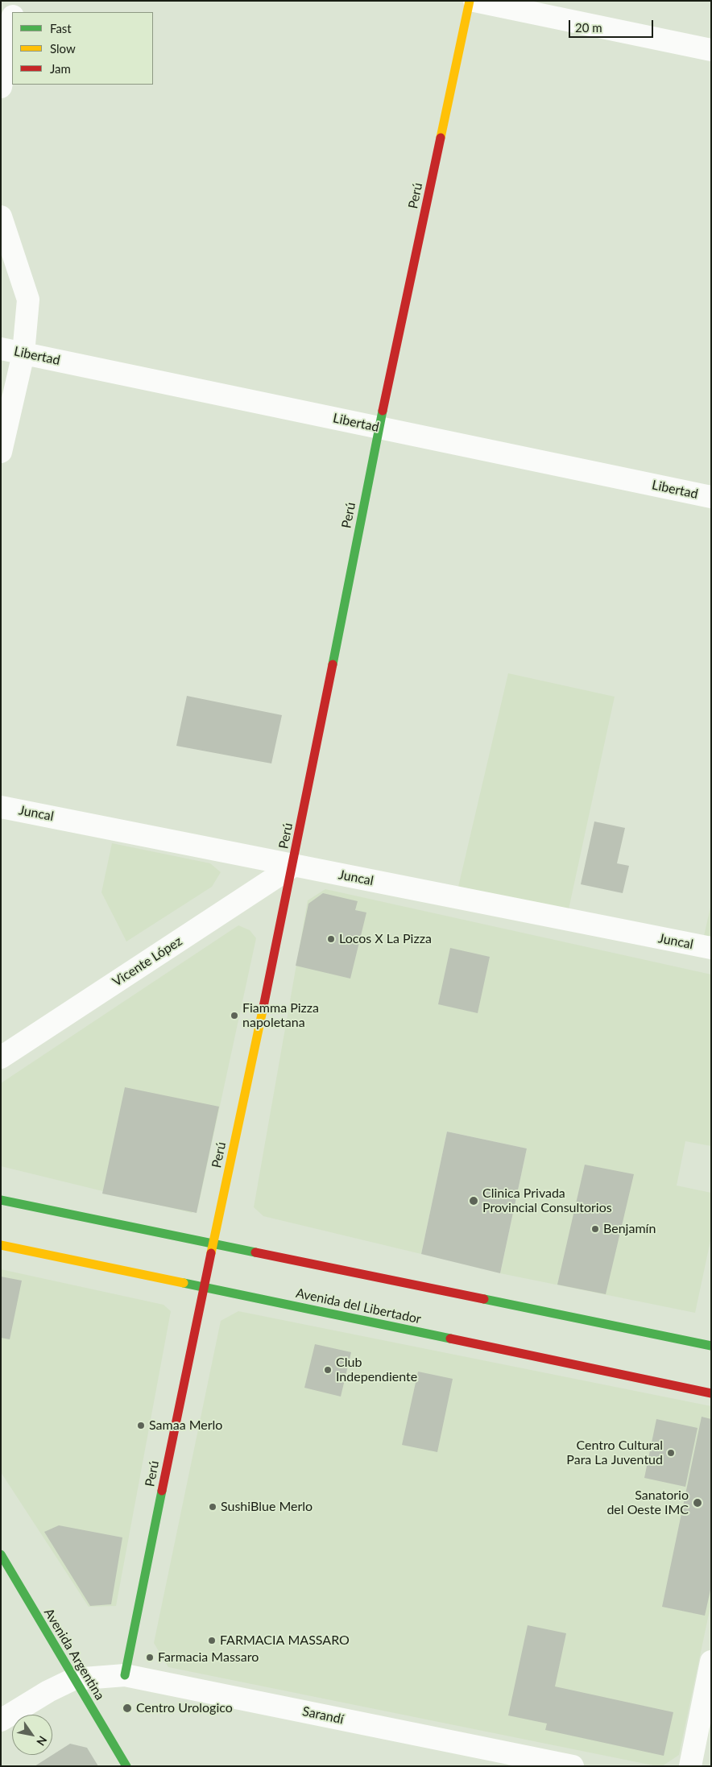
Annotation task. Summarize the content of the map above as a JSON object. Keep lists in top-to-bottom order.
{
  "streets": {
    "street": [
      "Perú",
      "Libertad",
      "Juncal",
      "Vicente López",
      "Avenida del Libertador",
      "Avenida Argentina",
      "Sarandí"
    ]
  },
  "crossings": [
    ["Perú", "Libertad"],
    ["Perú", "Juncal"],
    ["Perú", "Vicente López"],
    ["Perú", "Avenida del Libertador"],
    ["Perú", "Sarandí"],
    ["Juncal", "Vicente López"],
    ["Avenida Argentina", "Sarandí"]
  ],
  "places": [
    "Locos X La Pizza",
    "Fiamma Pizza napoletana",
    "Clinica Privada Provincial Consultorios",
    "Benjamín",
    "Club Independiente",
    "Samaa Merlo",
    "Centro Cultural Para La Juventud",
    "Sanatorio del Oeste IMC",
    "SushiBlue Merlo",
    "FARMACIA MASSARO",
    "Farmacia Massaro",
    "Centro Urologico"
  ],
  "legend": ["Fast", "Slow", "Jam"],
  "scale_bar": "20 m",
  "north": "bottom right"
}
